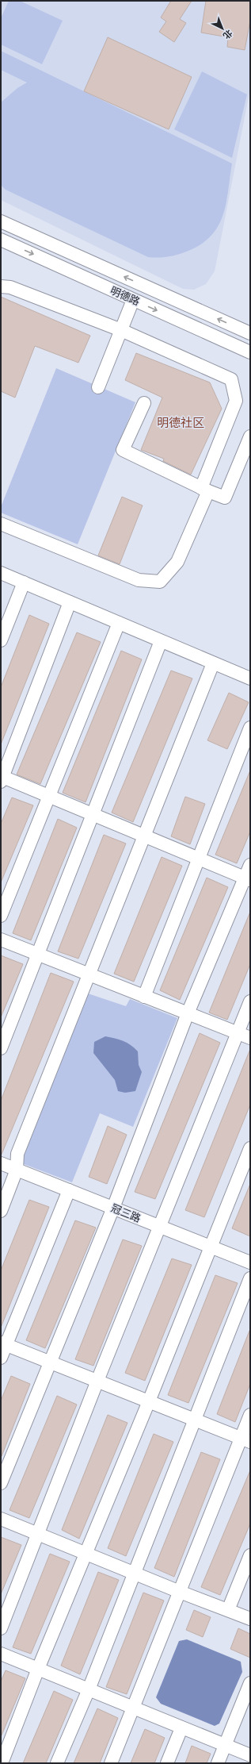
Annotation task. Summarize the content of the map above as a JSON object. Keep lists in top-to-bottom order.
{
  "streets": {
    "street": ["明德路", "冠三路"]
  },
  "districts": ["明德社区"],
  "north": "bottom right"
}
